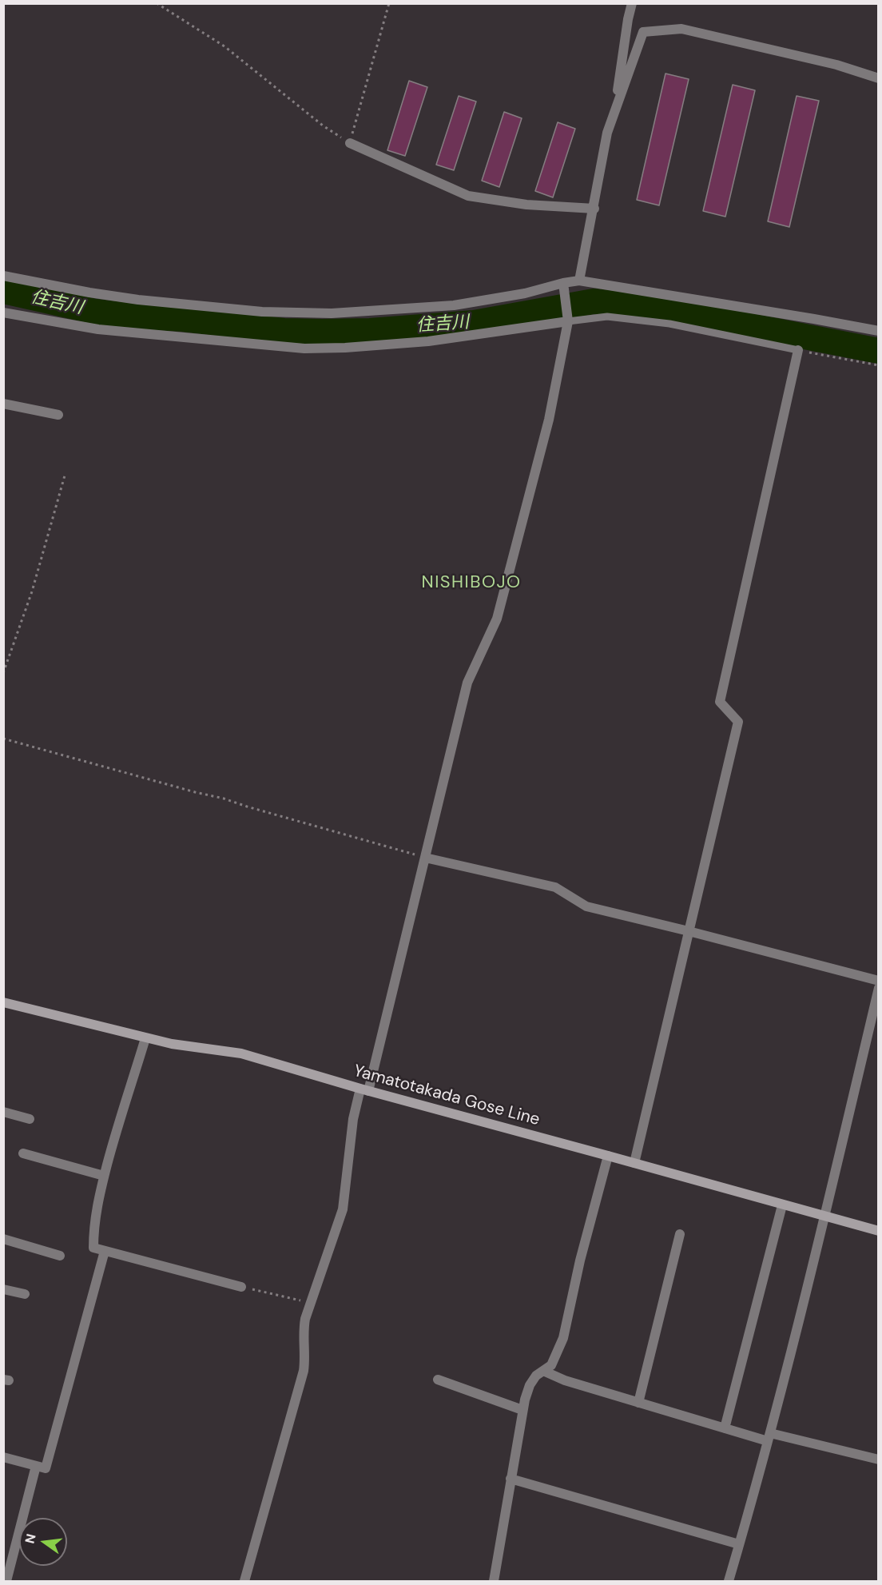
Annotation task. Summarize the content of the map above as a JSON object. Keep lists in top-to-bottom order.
{
  "streets": {
    "main road": ["Yamatotakada Gose Line"]
  },
  "districts": ["NISHIBOJO"],
  "water": ["住吉川"],
  "north": "left"
}
